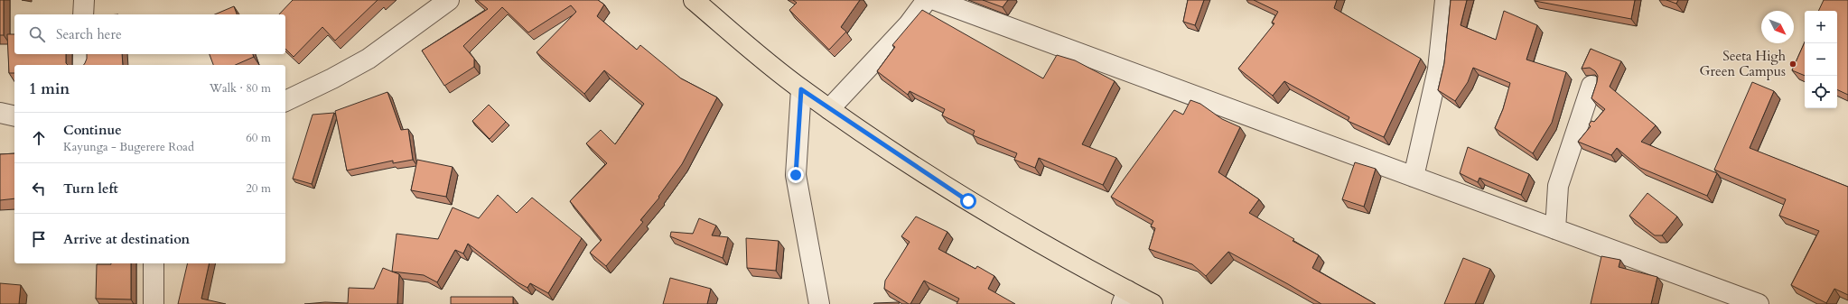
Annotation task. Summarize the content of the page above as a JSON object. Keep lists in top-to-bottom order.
{
  "places": ["Seeta High Green Campus"],
  "north": "bottom right",
  "page": {
    "map_buttons": ["+", "−"],
    "search": "Search here",
    "heading": ["1 min", "Walk · 80 m"],
    "list": [
      ["Continue", "Kayunga - Bugerere Road", "60 m"],
      ["Turn left", "20 m"],
      "Arrive at destination"
    ]
  }
}
